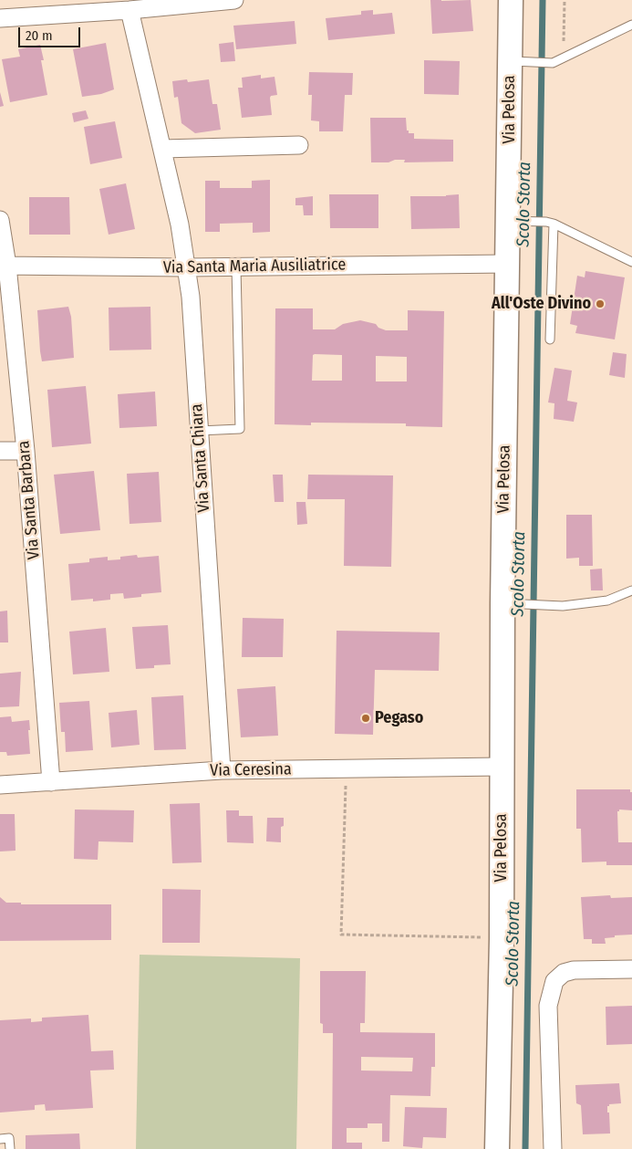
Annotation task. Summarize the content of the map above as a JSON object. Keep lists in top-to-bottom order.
{
  "streets": {
    "main road": ["Via Pelosa"],
    "street": [
      "Via Santa Maria Ausiliatrice",
      "Via Santa Chiara",
      "Via Santa Barbara",
      "Via Ceresina"
    ]
  },
  "crossings": [
    ["Via Pelosa", "Via Santa Maria Ausiliatrice"],
    ["Via Pelosa", "Via Ceresina"],
    ["Via Santa Maria Ausiliatrice", "Via Santa Chiara"],
    ["Via Santa Maria Ausiliatrice", "Via Santa Barbara"],
    ["Via Santa Chiara", "Via Ceresina"],
    ["Via Santa Barbara", "Via Ceresina"]
  ],
  "water": ["Scolo Storta"],
  "places": ["All'Oste Divino", "Pegaso"],
  "scale_bar": "20 m"
}
